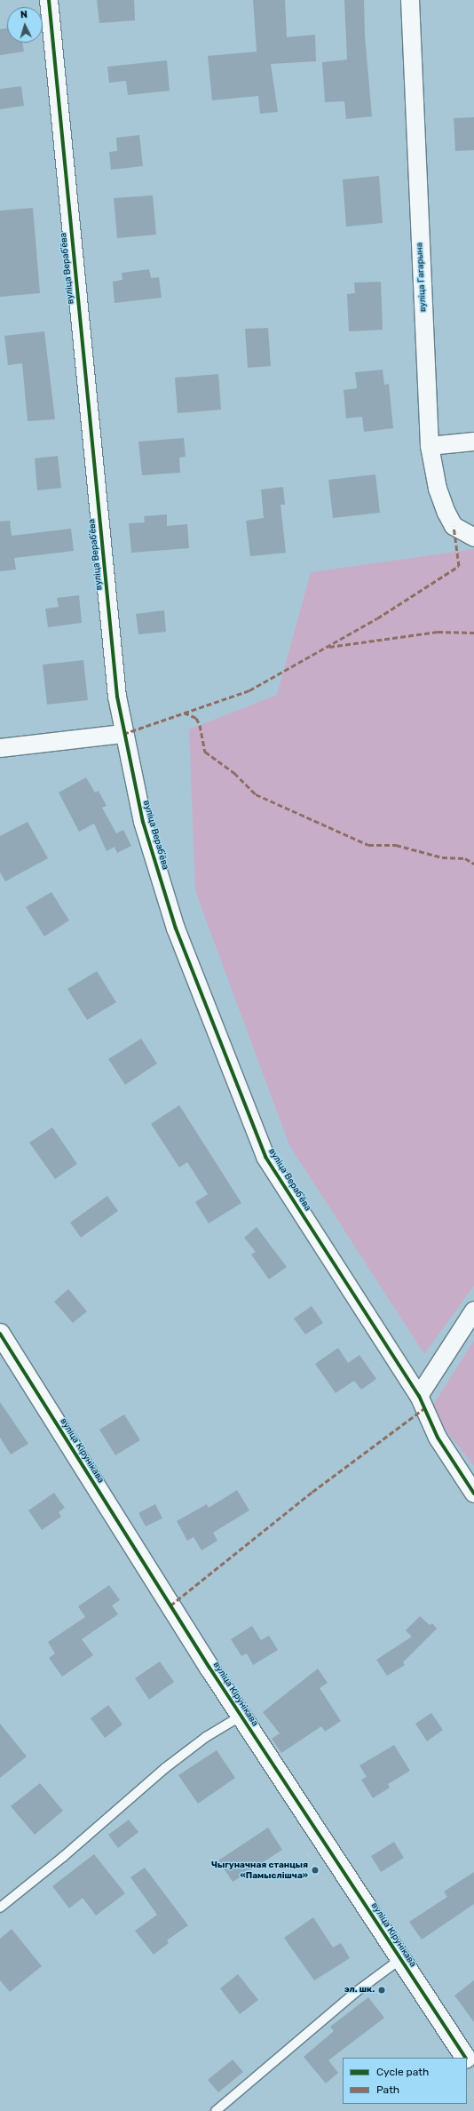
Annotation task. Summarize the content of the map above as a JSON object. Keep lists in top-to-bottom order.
{
  "streets": {
    "street": ["вуліца Верабʼёва", "вуліца Гагарына", "вуліца Кірунікава"]
  },
  "places": ["Чыгуначная станцыя «Памыслішча»", "эл. шк."],
  "legend": ["Cycle path", "Path"],
  "north": "top"
}
